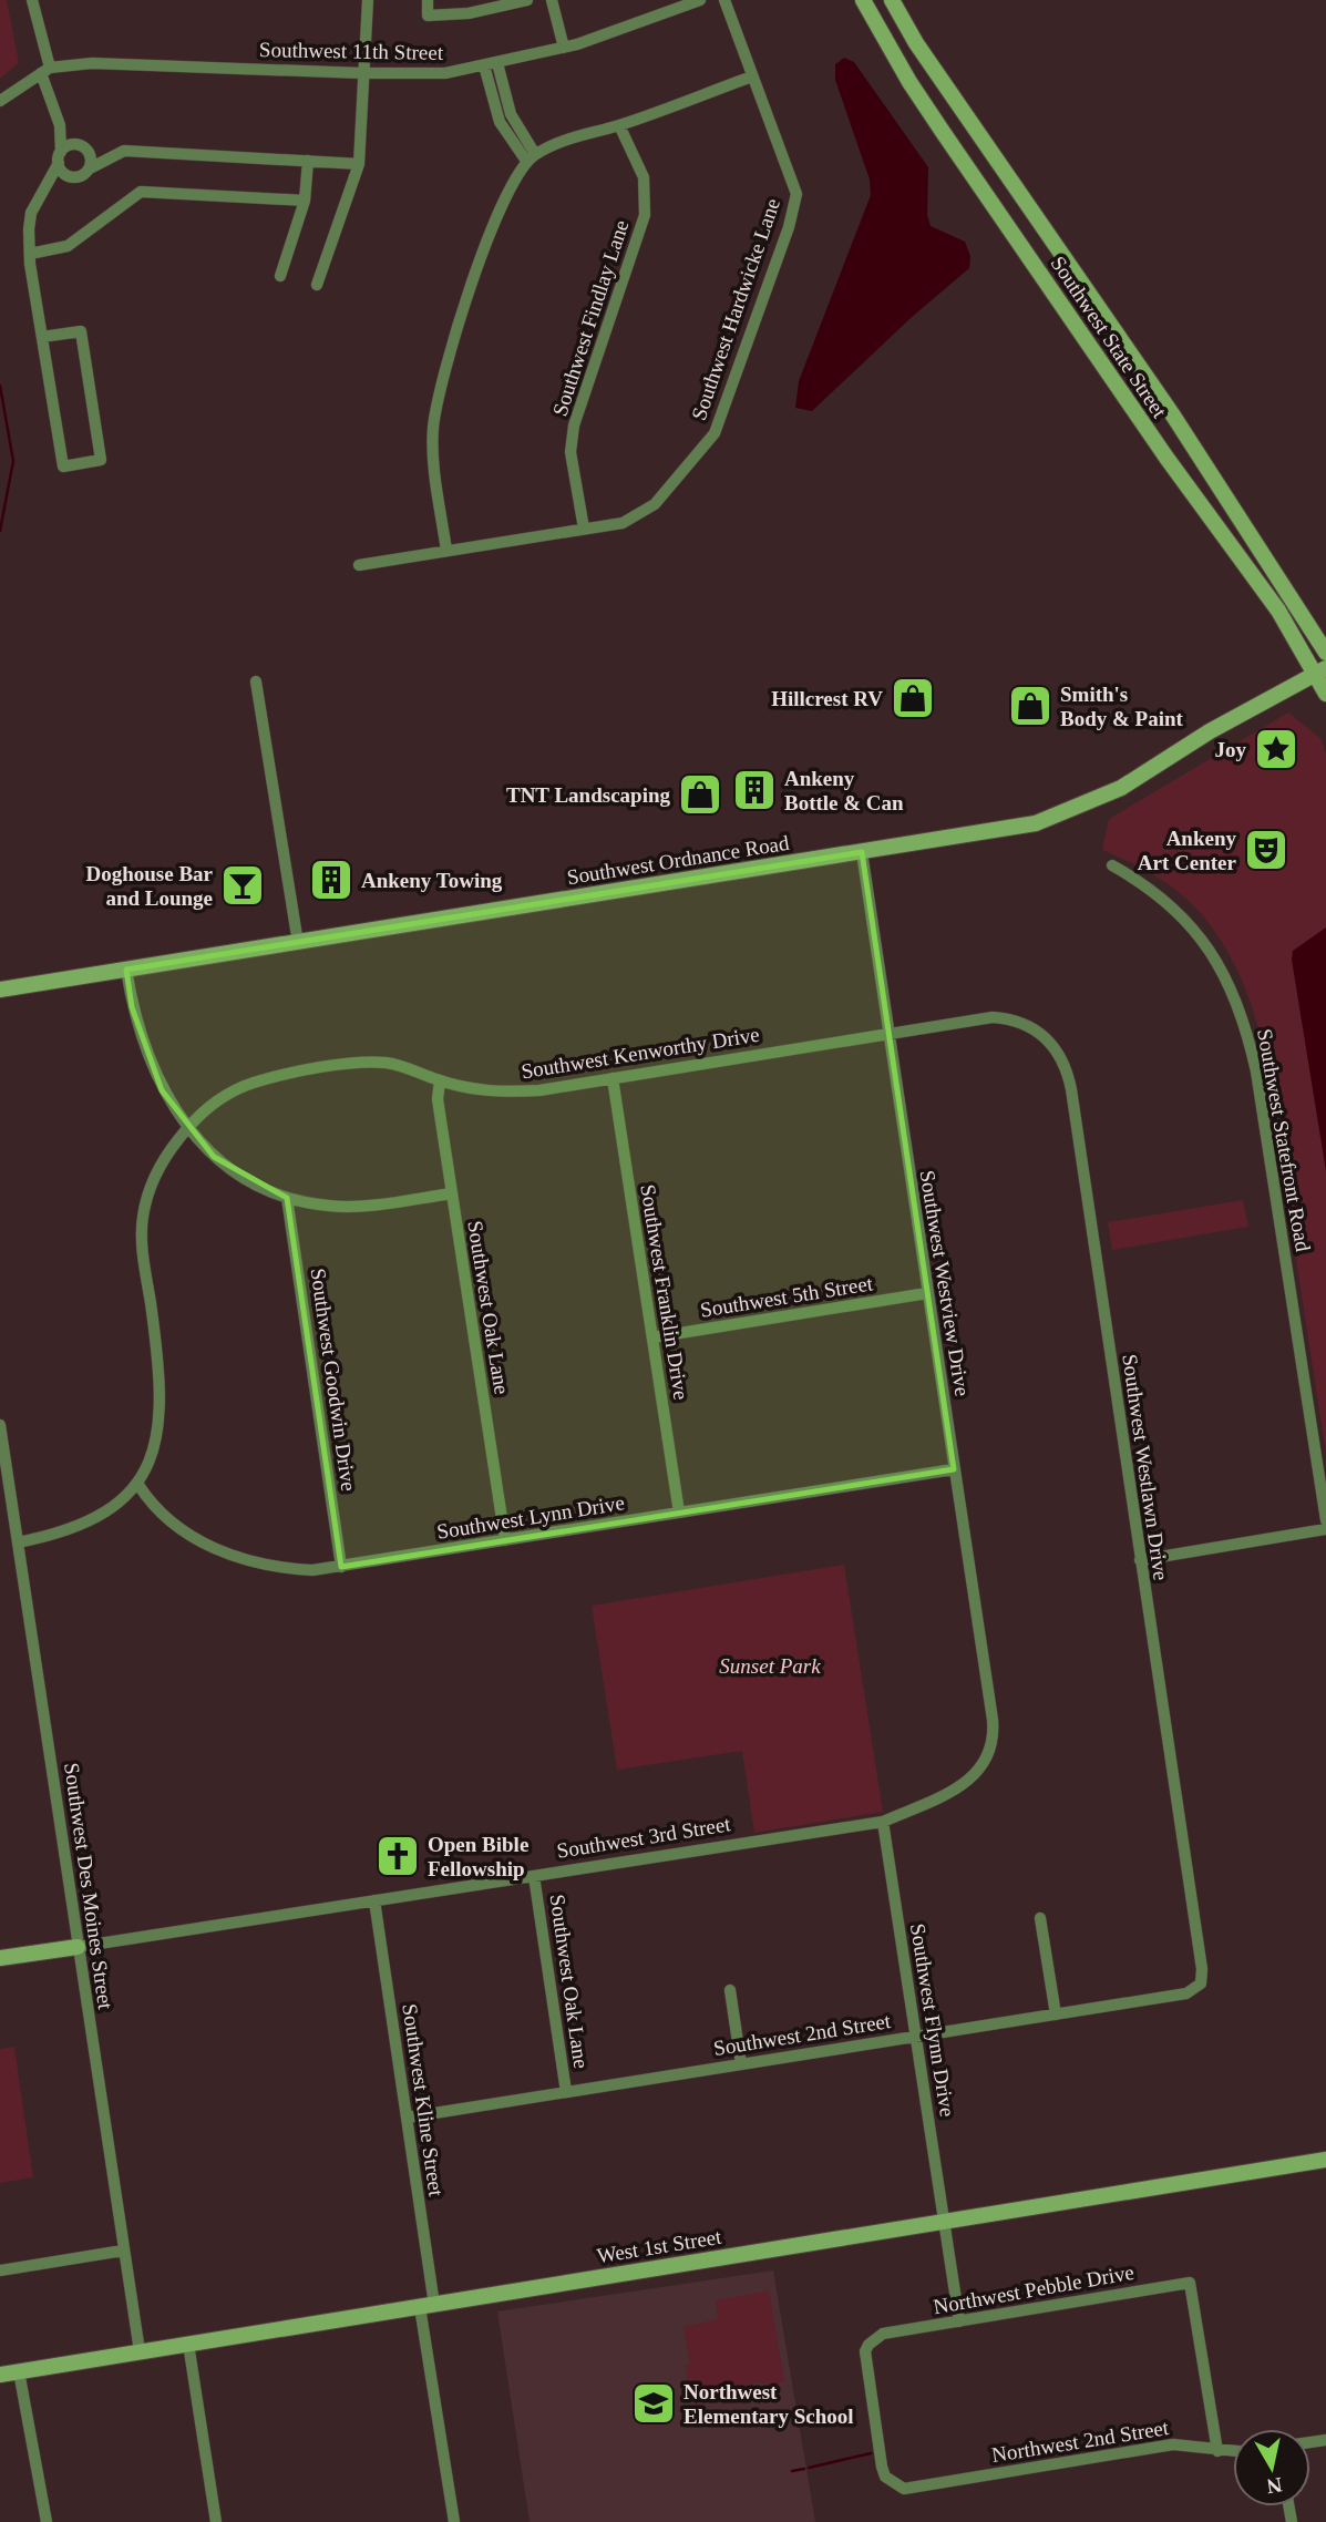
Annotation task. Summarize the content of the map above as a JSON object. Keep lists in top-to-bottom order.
{
  "streets": {
    "main road": [
      "Southwest State Street",
      "Southwest Ordnance Road",
      "Southwest 3rd Street",
      "West 1st Street"
    ],
    "street": [
      "Southwest 11th Street",
      "Southwest Hardwicke Lane",
      "Southwest Findlay Lane",
      "Southwest Kenworthy Drive",
      "Southwest Statefront Road",
      "Southwest Westview Drive",
      "Southwest Franklin Drive",
      "Southwest 5th Street",
      "Southwest Oak Lane",
      "Southwest Goodwin Drive",
      "Southwest Westlawn Drive",
      "Southwest Lynn Drive",
      "Southwest Des Moines Street",
      "Southwest Flynn Drive",
      "Southwest 2nd Street",
      "Southwest Kline Street",
      "Northwest Pebble Drive",
      "Northwest 2nd Street"
    ]
  },
  "crossings": [
    ["Southwest Hardwicke Lane", "Southwest Findlay Lane"],
    ["Southwest State Street", "Southwest Ordnance Road"],
    ["Southwest Ordnance Road", "Southwest Westview Drive"],
    ["Southwest Kenworthy Drive", "Southwest Westview Drive"],
    ["Southwest Kenworthy Drive", "Southwest Franklin Drive"],
    ["Southwest Kenworthy Drive", "Southwest Oak Lane"],
    ["Southwest Kenworthy Drive", "Southwest Westlawn Drive"],
    ["Southwest Kenworthy Drive", "Southwest Lynn Drive"],
    ["Southwest Kenworthy Drive", "Southwest Des Moines Street"],
    ["Southwest Westview Drive", "Southwest 5th Street"],
    ["Southwest Westview Drive", "Southwest Lynn Drive"],
    ["Southwest Westview Drive", "Southwest 3rd Street"],
    ["Southwest Franklin Drive", "Southwest 5th Street"],
    ["Southwest Franklin Drive", "Southwest Lynn Drive"],
    ["Southwest Oak Lane", "Southwest Lynn Drive"],
    ["Southwest Oak Lane", "Southwest 3rd Street"],
    ["Southwest Oak Lane", "Southwest 2nd Street"],
    ["Southwest Goodwin Drive", "Southwest Lynn Drive"],
    ["Southwest Westlawn Drive", "Southwest 2nd Street"],
    ["Southwest 3rd Street", "Southwest Des Moines Street"],
    ["Southwest 3rd Street", "Southwest Flynn Drive"],
    ["Southwest 3rd Street", "Southwest Kline Street"],
    ["Southwest Des Moines Street", "West 1st Street"],
    ["Southwest Flynn Drive", "Southwest 2nd Street"],
    ["Southwest Flynn Drive", "West 1st Street"],
    ["Southwest Flynn Drive", "Northwest Pebble Drive"],
    ["Southwest 2nd Street", "Southwest Kline Street"],
    ["Southwest Kline Street", "West 1st Street"],
    ["Northwest Pebble Drive", "Northwest 2nd Street"]
  ],
  "parks": ["Sunset Park"],
  "places": {
    "shop": ["Hillcrest RV", "Smith's Body & Paint", "TNT Landscaping"],
    "place": ["Joy"],
    "building": ["Ankeny Bottle & Can", "Ankeny Towing"],
    "theatre": ["Ankeny Art Center"],
    "bar": ["Doghouse Bar and Lounge"],
    "church": ["Open Bible Fellowship"],
    "school or university": ["Northwest Elementary School"]
  },
  "north": "bottom"
}
